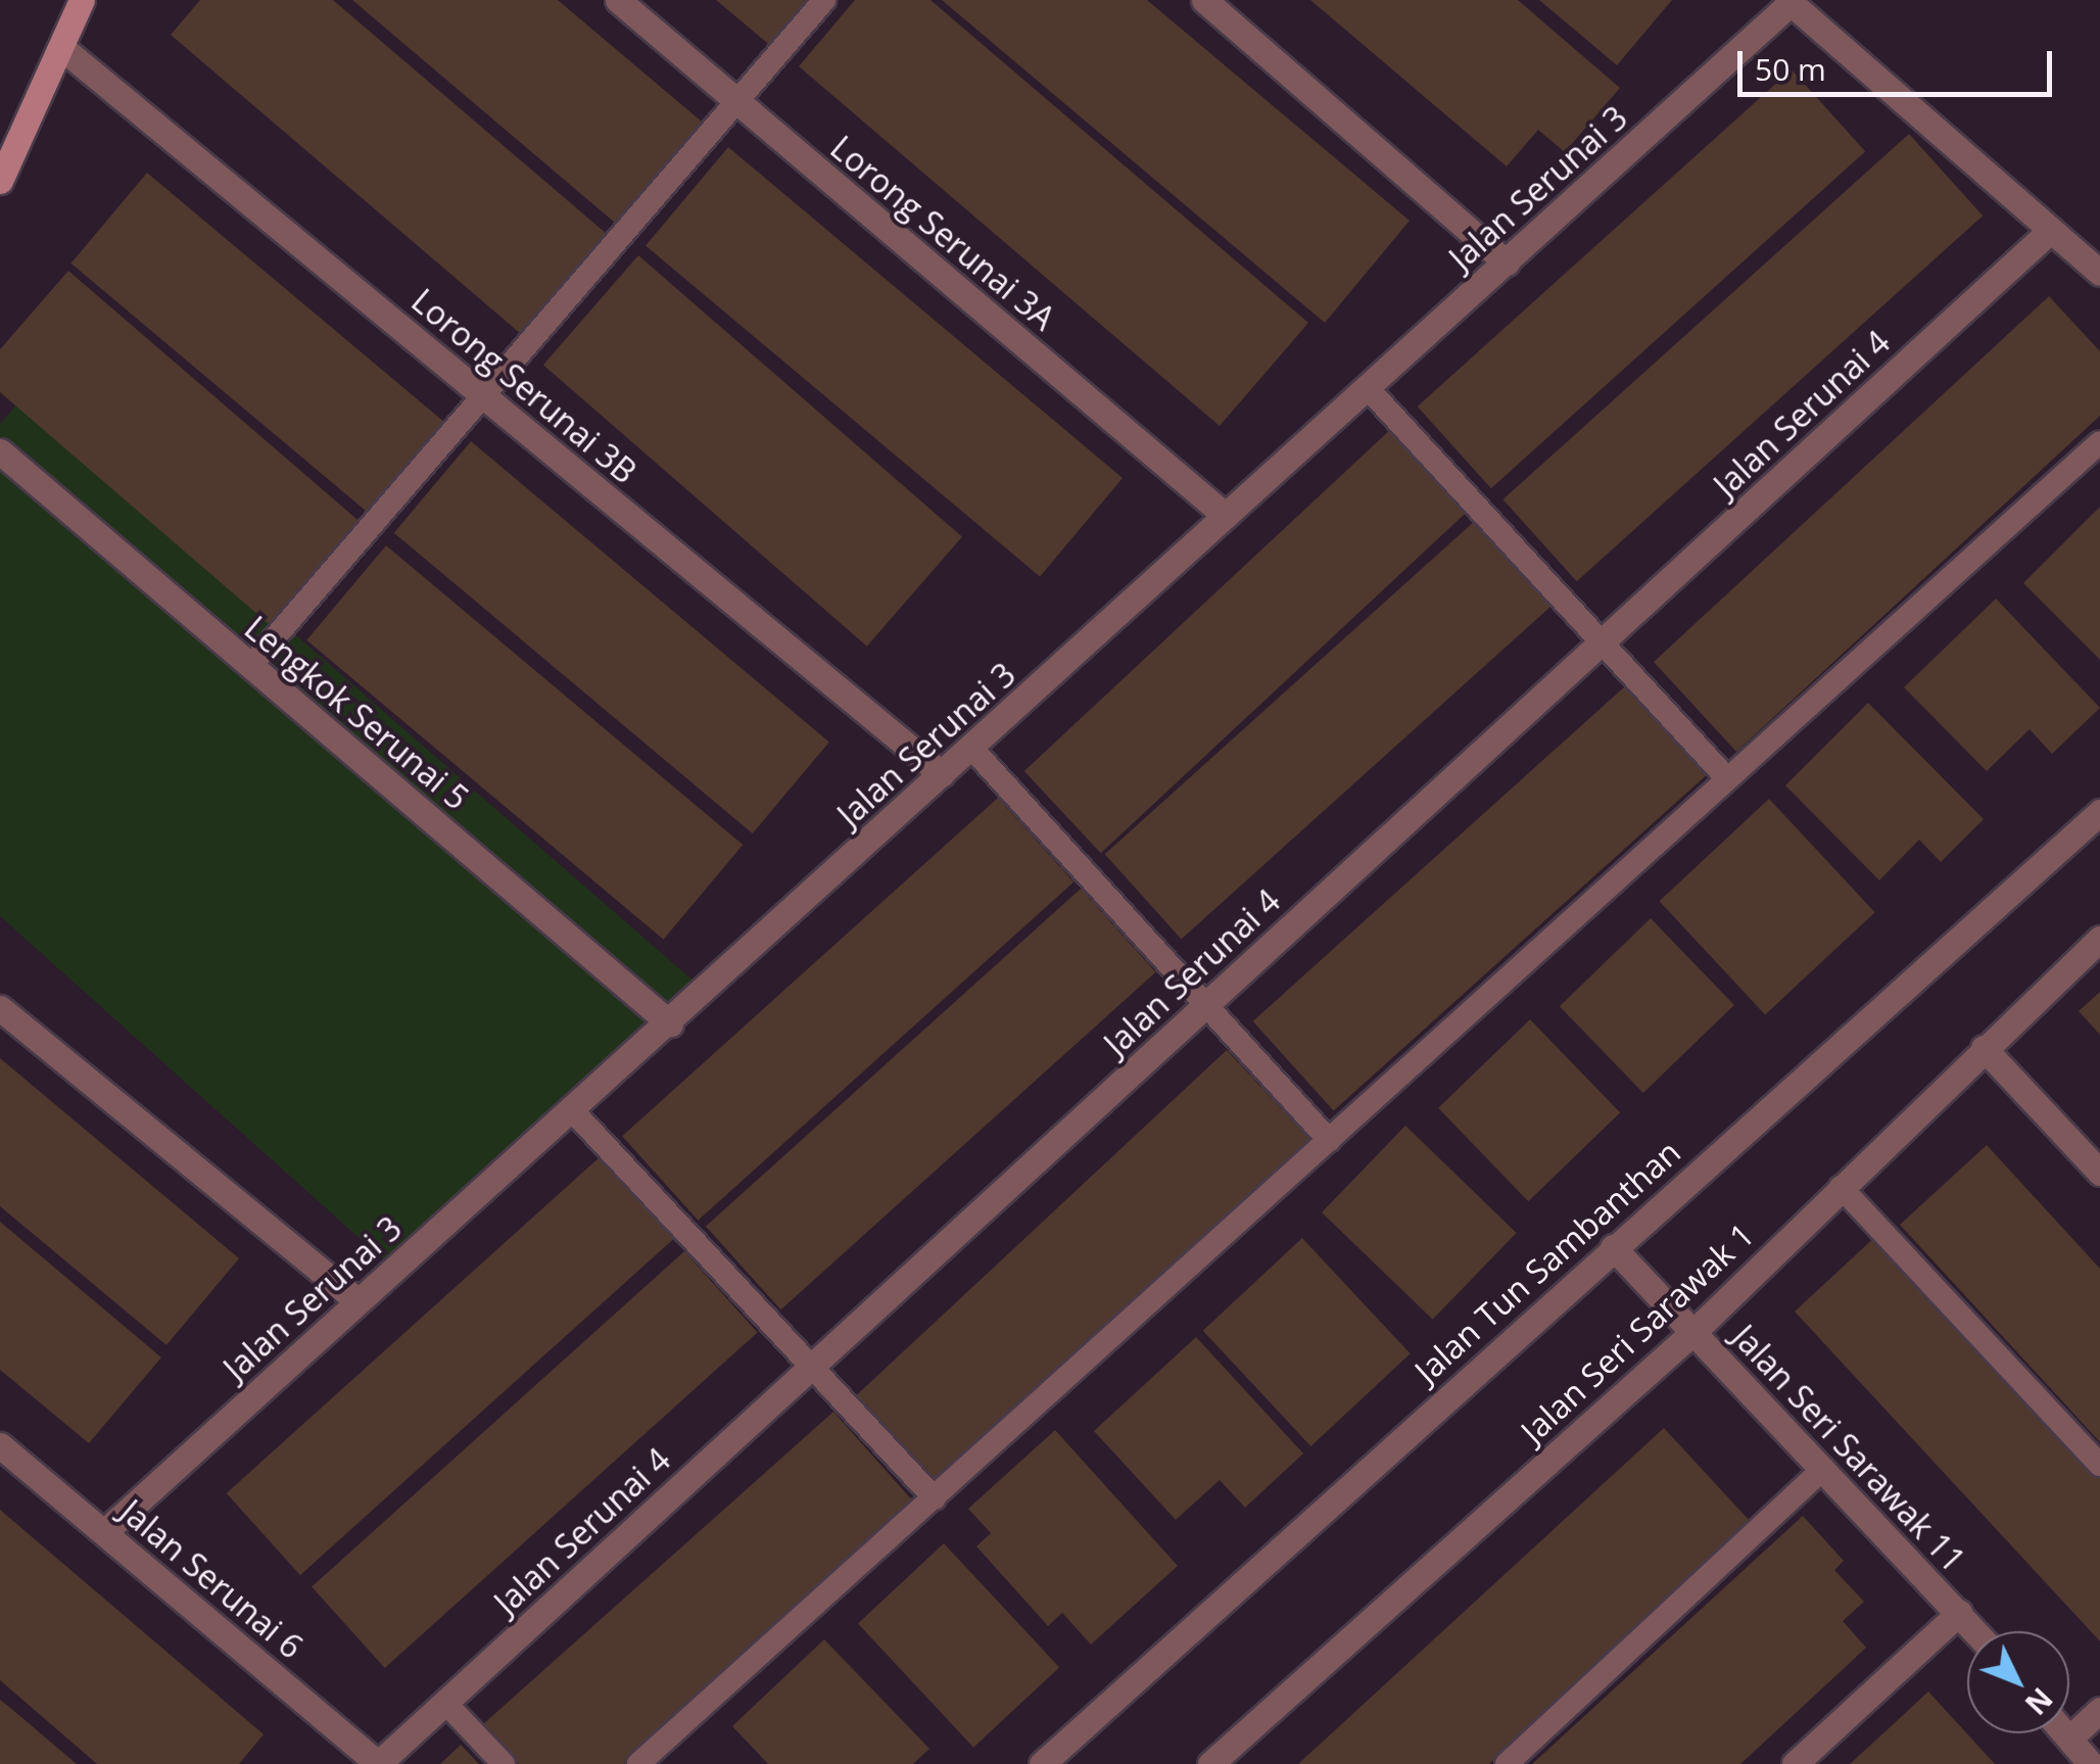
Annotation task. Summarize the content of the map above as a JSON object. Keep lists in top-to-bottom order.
{
  "streets": {
    "street": [
      "Jalan Serunai 3",
      "Lorong Serunai 3A",
      "Lorong Serunai 3B",
      "Jalan Serunai 4",
      "Lengkok Serunai 5",
      "Jalan Tun Sambanthan",
      "Jalan Seri Sarawak 1",
      "Jalan Seri Sarawak 11",
      "Jalan Serunai 6"
    ]
  },
  "crossings": [
    ["Jalan Serunai 3", "Lorong Serunai 3A"],
    ["Jalan Serunai 3", "Lorong Serunai 3B"],
    ["Jalan Serunai 3", "Lengkok Serunai 5"],
    ["Jalan Serunai 3", "Jalan Serunai 6"],
    ["Jalan Serunai 4", "Jalan Serunai 6"],
    ["Jalan Tun Sambanthan", "Jalan Seri Sarawak 11"],
    ["Jalan Seri Sarawak 1", "Jalan Seri Sarawak 11"]
  ],
  "scale_bar": "50 m",
  "north": "bottom right"
}
